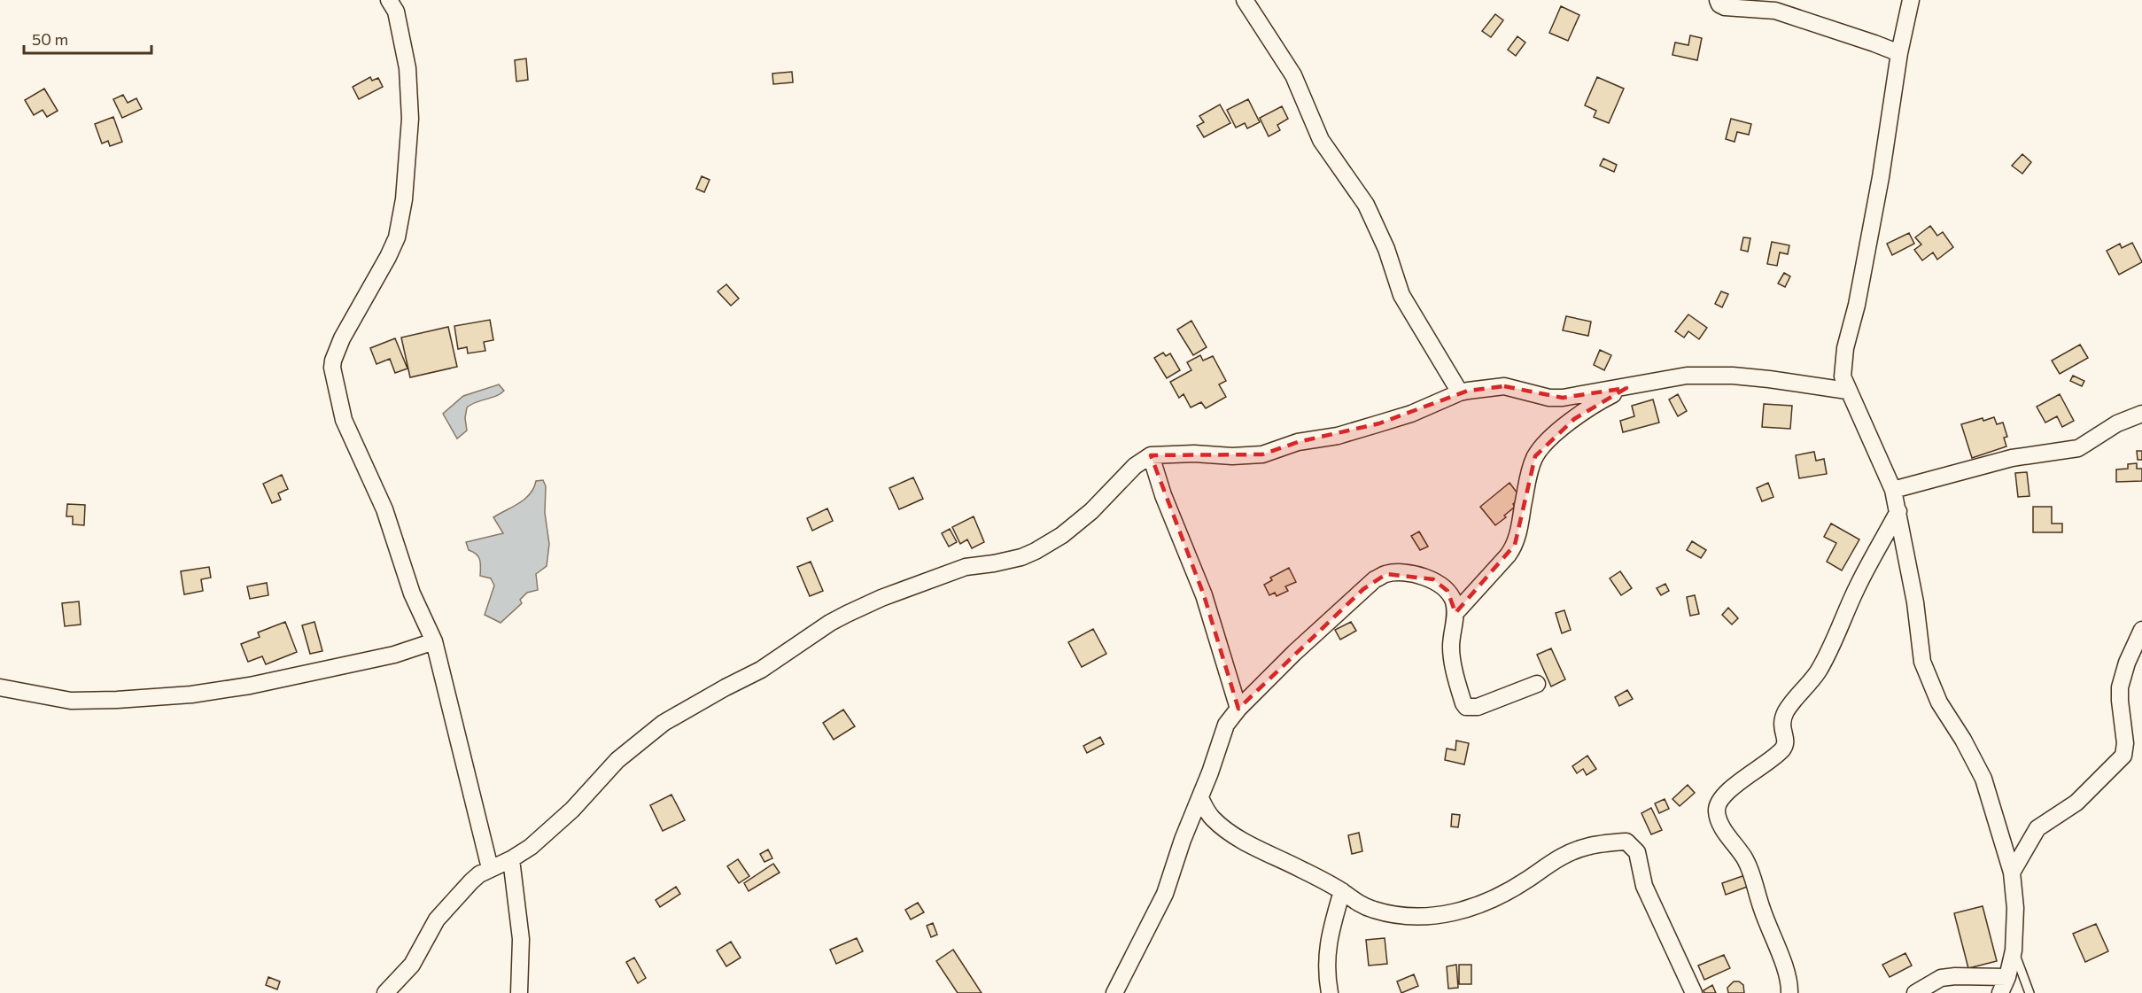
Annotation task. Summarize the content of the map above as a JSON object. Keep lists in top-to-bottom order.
{
  "scale_bar": "50 m"
}
